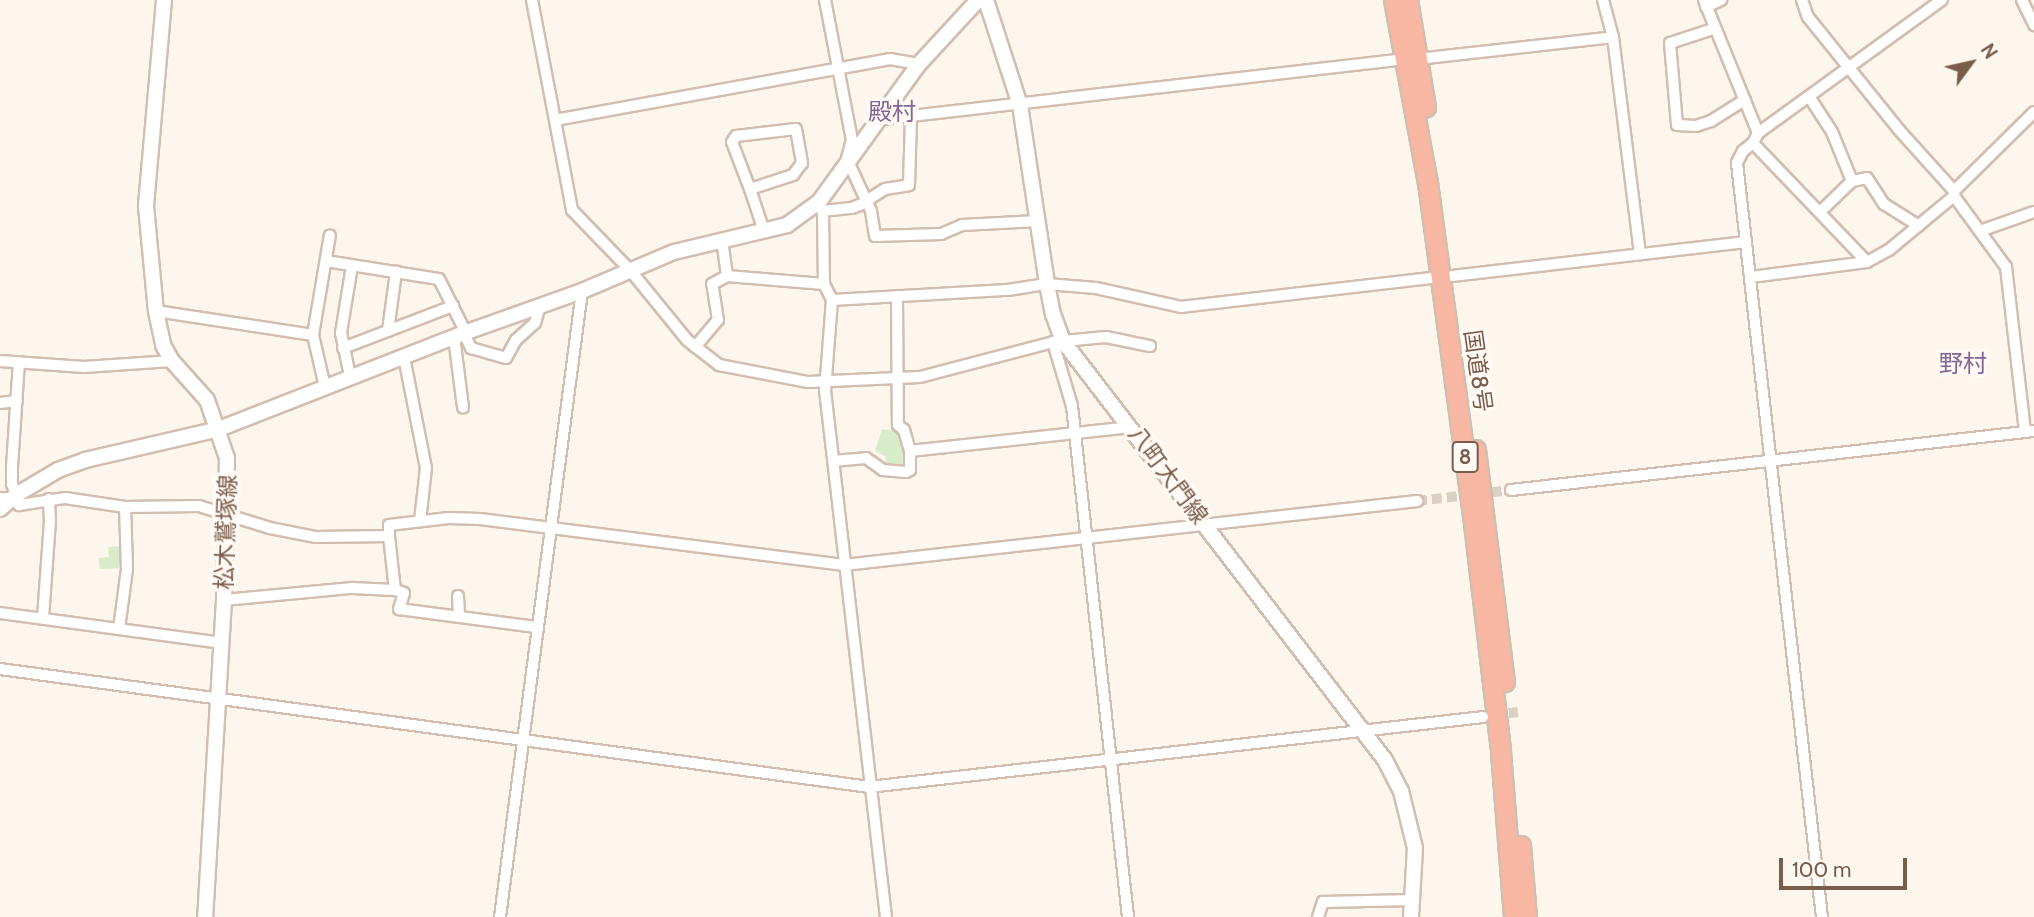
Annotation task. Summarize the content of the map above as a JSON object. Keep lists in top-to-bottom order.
{
  "streets": {
    "highway": ["国道8号", "8"],
    "main road": ["八町大門線", "松木鷲塚線"]
  },
  "districts": ["殿村", "野村"],
  "scale_bar": "100 m",
  "north": "top right"
}
